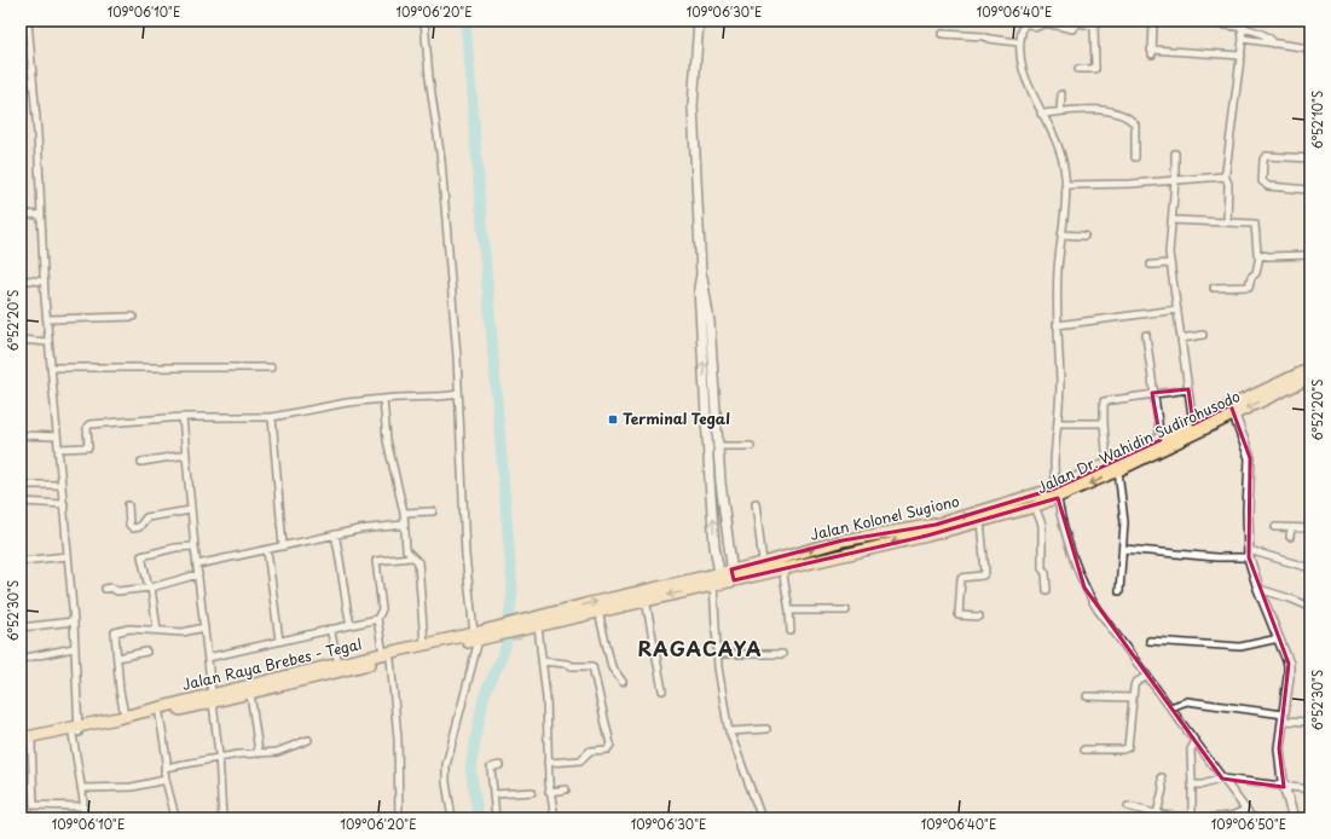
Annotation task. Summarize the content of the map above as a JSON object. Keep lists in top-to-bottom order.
{
  "streets": {
    "highway": ["Jalan Dr. Wahidin Sudirohusodo", "Jalan Kolonel Sugiono", "Jalan Raya Brebes - Tegal"]
  },
  "crossings": [
    ["Jalan Dr. Wahidin Sudirohusodo", "Jalan Kolonel Sugiono"]
  ],
  "one_way": ["Jalan Dr. Wahidin Sudirohusodo", "Jalan Kolonel Sugiono"],
  "districts": ["RAGACAYA"],
  "places": {
    "transit": ["Terminal Tegal"]
  },
  "coordinates": [
    "109°06'10\"E",
    "109°06'20\"E",
    "109°06'30\"E",
    "109°06'40\"E",
    "6°52'10\"S",
    "6°52'20\"S",
    "6°52'30\"S",
    "109°06'50\"E"
  ]
}
